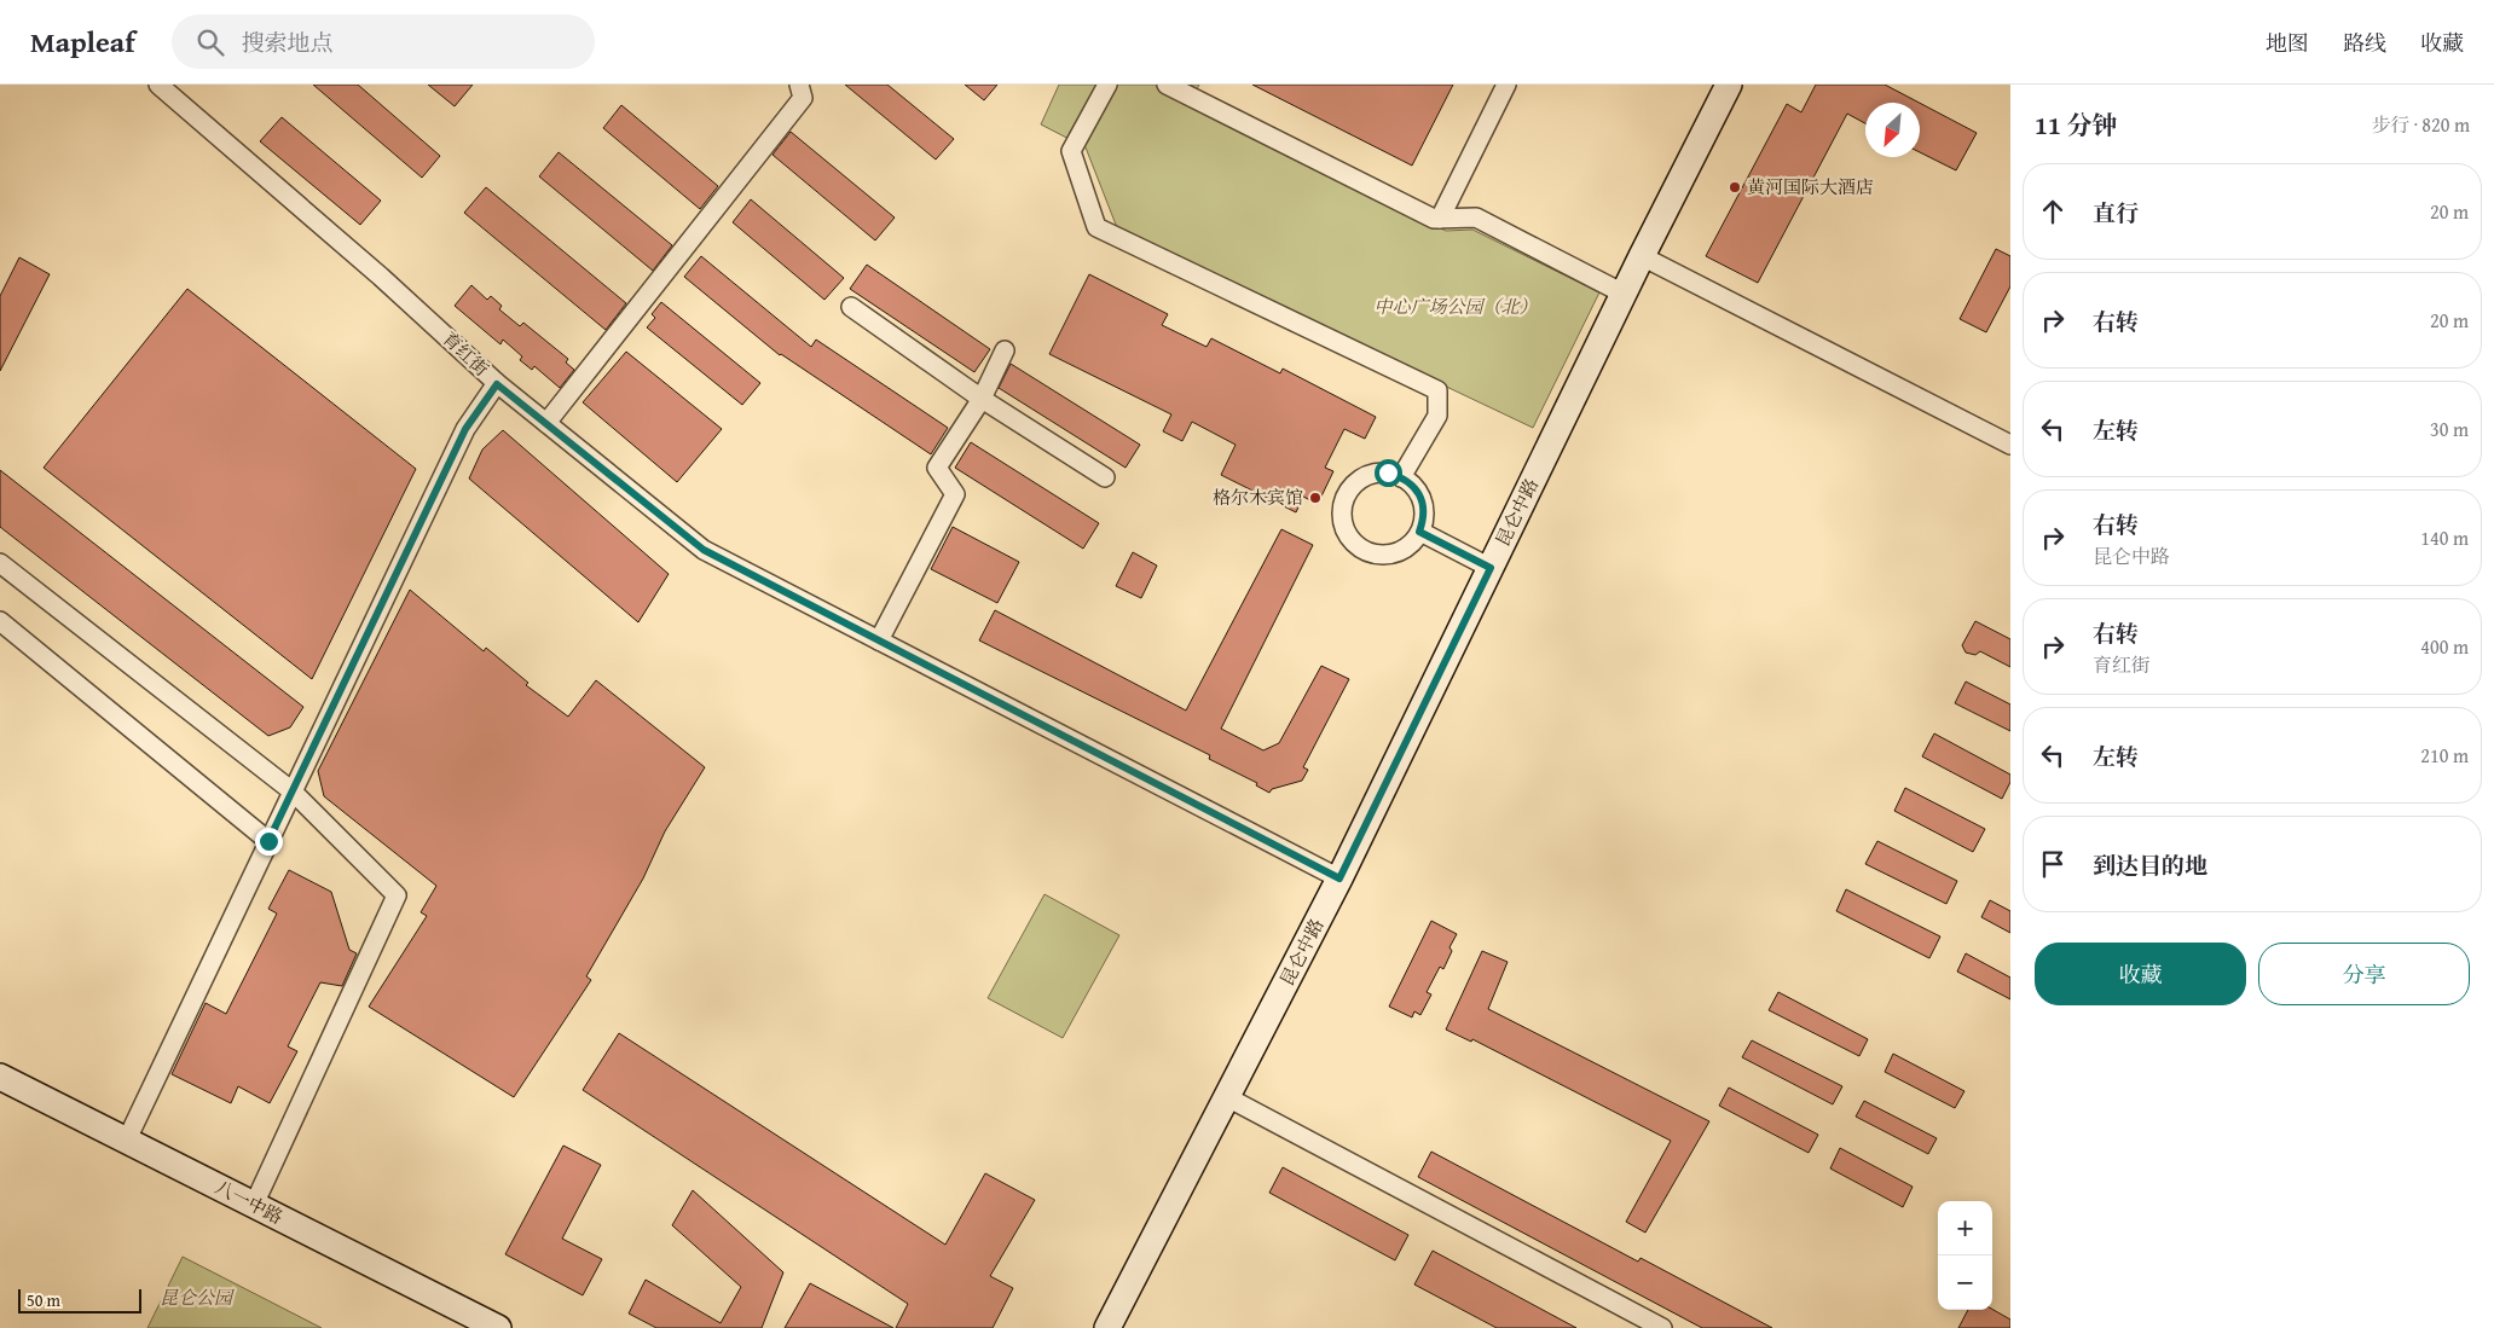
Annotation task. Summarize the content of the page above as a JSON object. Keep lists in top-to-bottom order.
{
  "streets": {
    "main road": ["昆仑中路", "八一中路"],
    "street": ["育红街"]
  },
  "crossings": [
    ["育红街", "昆仑中路"]
  ],
  "parks": ["中心广场公园（北）", "昆仑公园"],
  "places": ["黄河国际大酒店", "格尔木宾馆"],
  "scale_bar": "50 m",
  "north": "bottom left",
  "page": {
    "header": "Mapleaf",
    "search": "搜索地点",
    "nav": ["地图", "路线", "收藏"],
    "heading": ["11 分钟", "步行 · 820 m"],
    "list": [
      ["直行", "20 m"],
      ["右转", "20 m"],
      ["左转", "30 m"],
      ["右转", "昆仑中路", "140 m"],
      ["右转", "育红街", "400 m"],
      ["左转", "210 m"],
      "到达目的地"
    ],
    "buttons": ["收藏", "分享"],
    "map_buttons": ["+", "−"],
    "scale": "50 m"
  }
}
